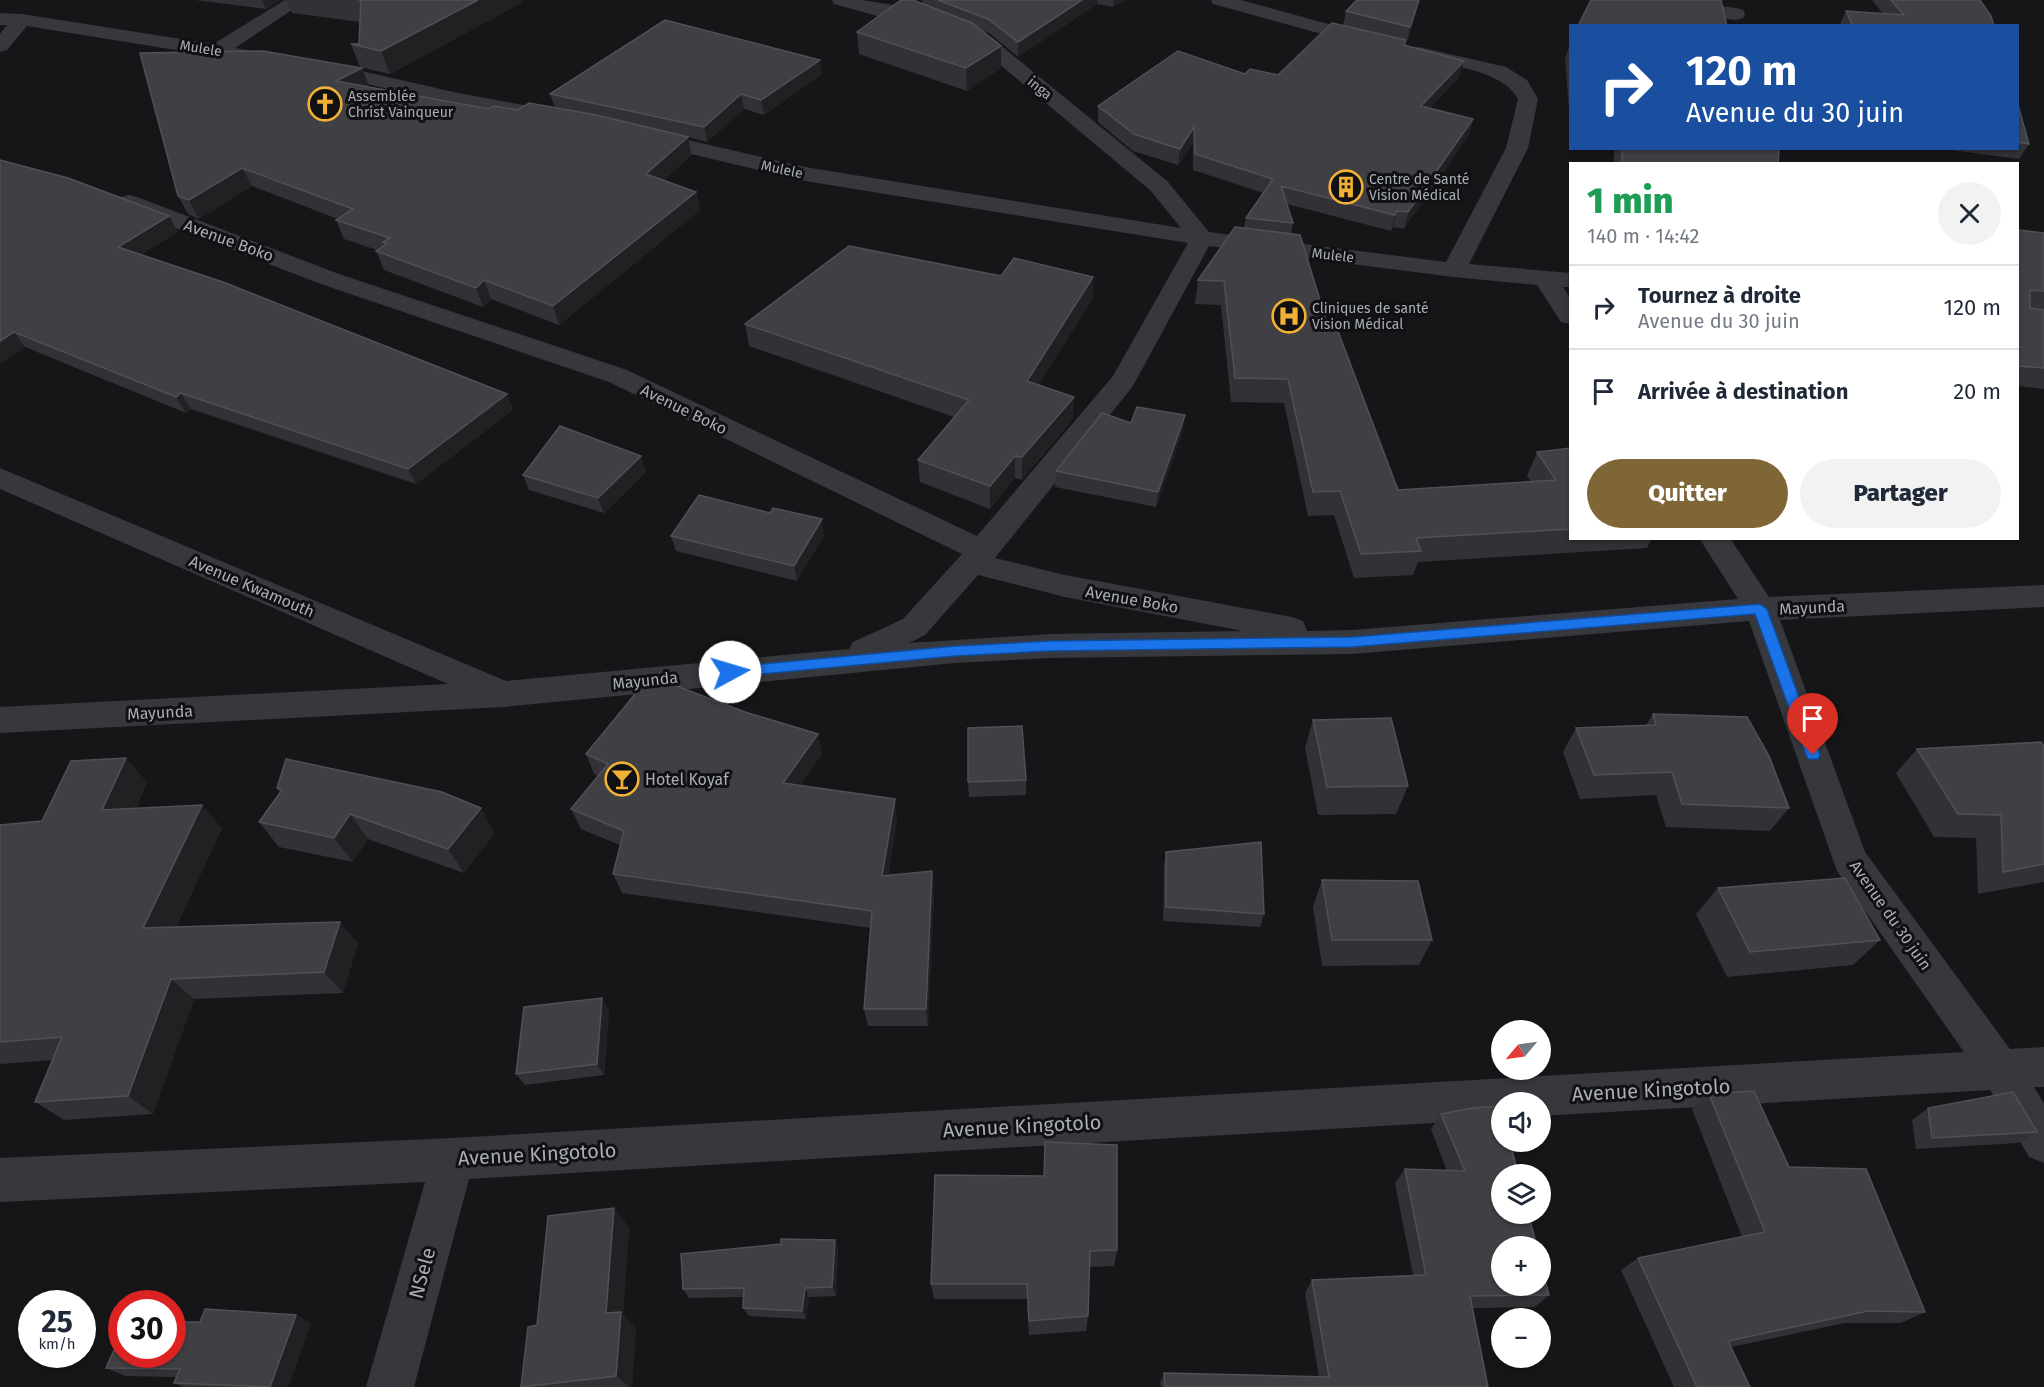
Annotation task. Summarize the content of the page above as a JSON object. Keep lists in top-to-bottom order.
{
  "streets": {
    "street": [
      "Mulele",
      "inga",
      "Avenue Boko",
      "Avenue Kwamouth",
      "Mayunda",
      "Avenue du 30 juin",
      "Avenue Kingotolo",
      "NSele"
    ]
  },
  "crossings": [
    ["Mulele", "inga"],
    ["Avenue Boko", "Mayunda"],
    ["Avenue Kwamouth", "Mayunda"],
    ["Mayunda", "Avenue du 30 juin"],
    ["Avenue du 30 juin", "Avenue Kingotolo"],
    ["Avenue Kingotolo", "NSele"]
  ],
  "places": {
    "church": ["Assemblée Christ Vainqueur"],
    "building": ["Centre de Santé Vision Médical"],
    "hospital": ["Cliniques de santé Vision Médical"],
    "bar": ["Hotel Koyaf"]
  },
  "north": "bottom left",
  "page": {
    "turn": ["120 m", "Avenue du 30 juin"],
    "heading": ["1 min", "140 m · 14:42"],
    "list": [
      {
        "name": "Tournez à droite",
        "note": "Avenue du 30 juin",
        "value": "120 m"
      },
      {
        "name": "Arrivée à destination",
        "value": "20 m"
      }
    ],
    "buttons": ["Quitter", "Partager"],
    "map_buttons": ["+", "−"],
    "speed": "25 km/h",
    "limit": "30"
  }
}
